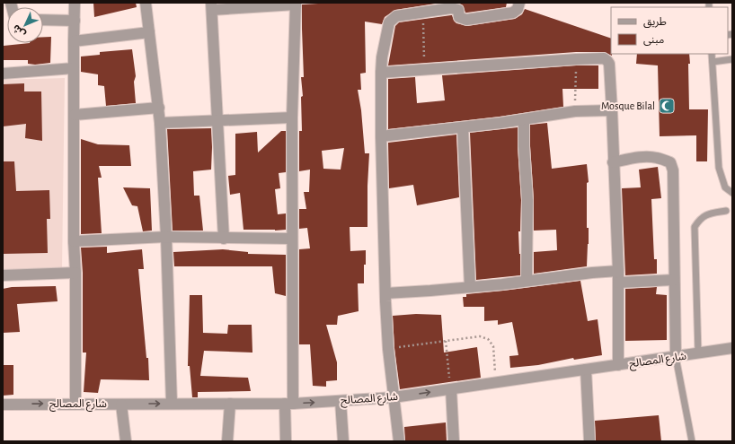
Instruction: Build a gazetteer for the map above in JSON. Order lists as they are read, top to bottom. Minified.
{"streets":{"street":["شارع المصالح"]},"places":{"mosque":["Mosque Bilal"]},"legend":["طريق","مبنى"],"north":"bottom left"}
